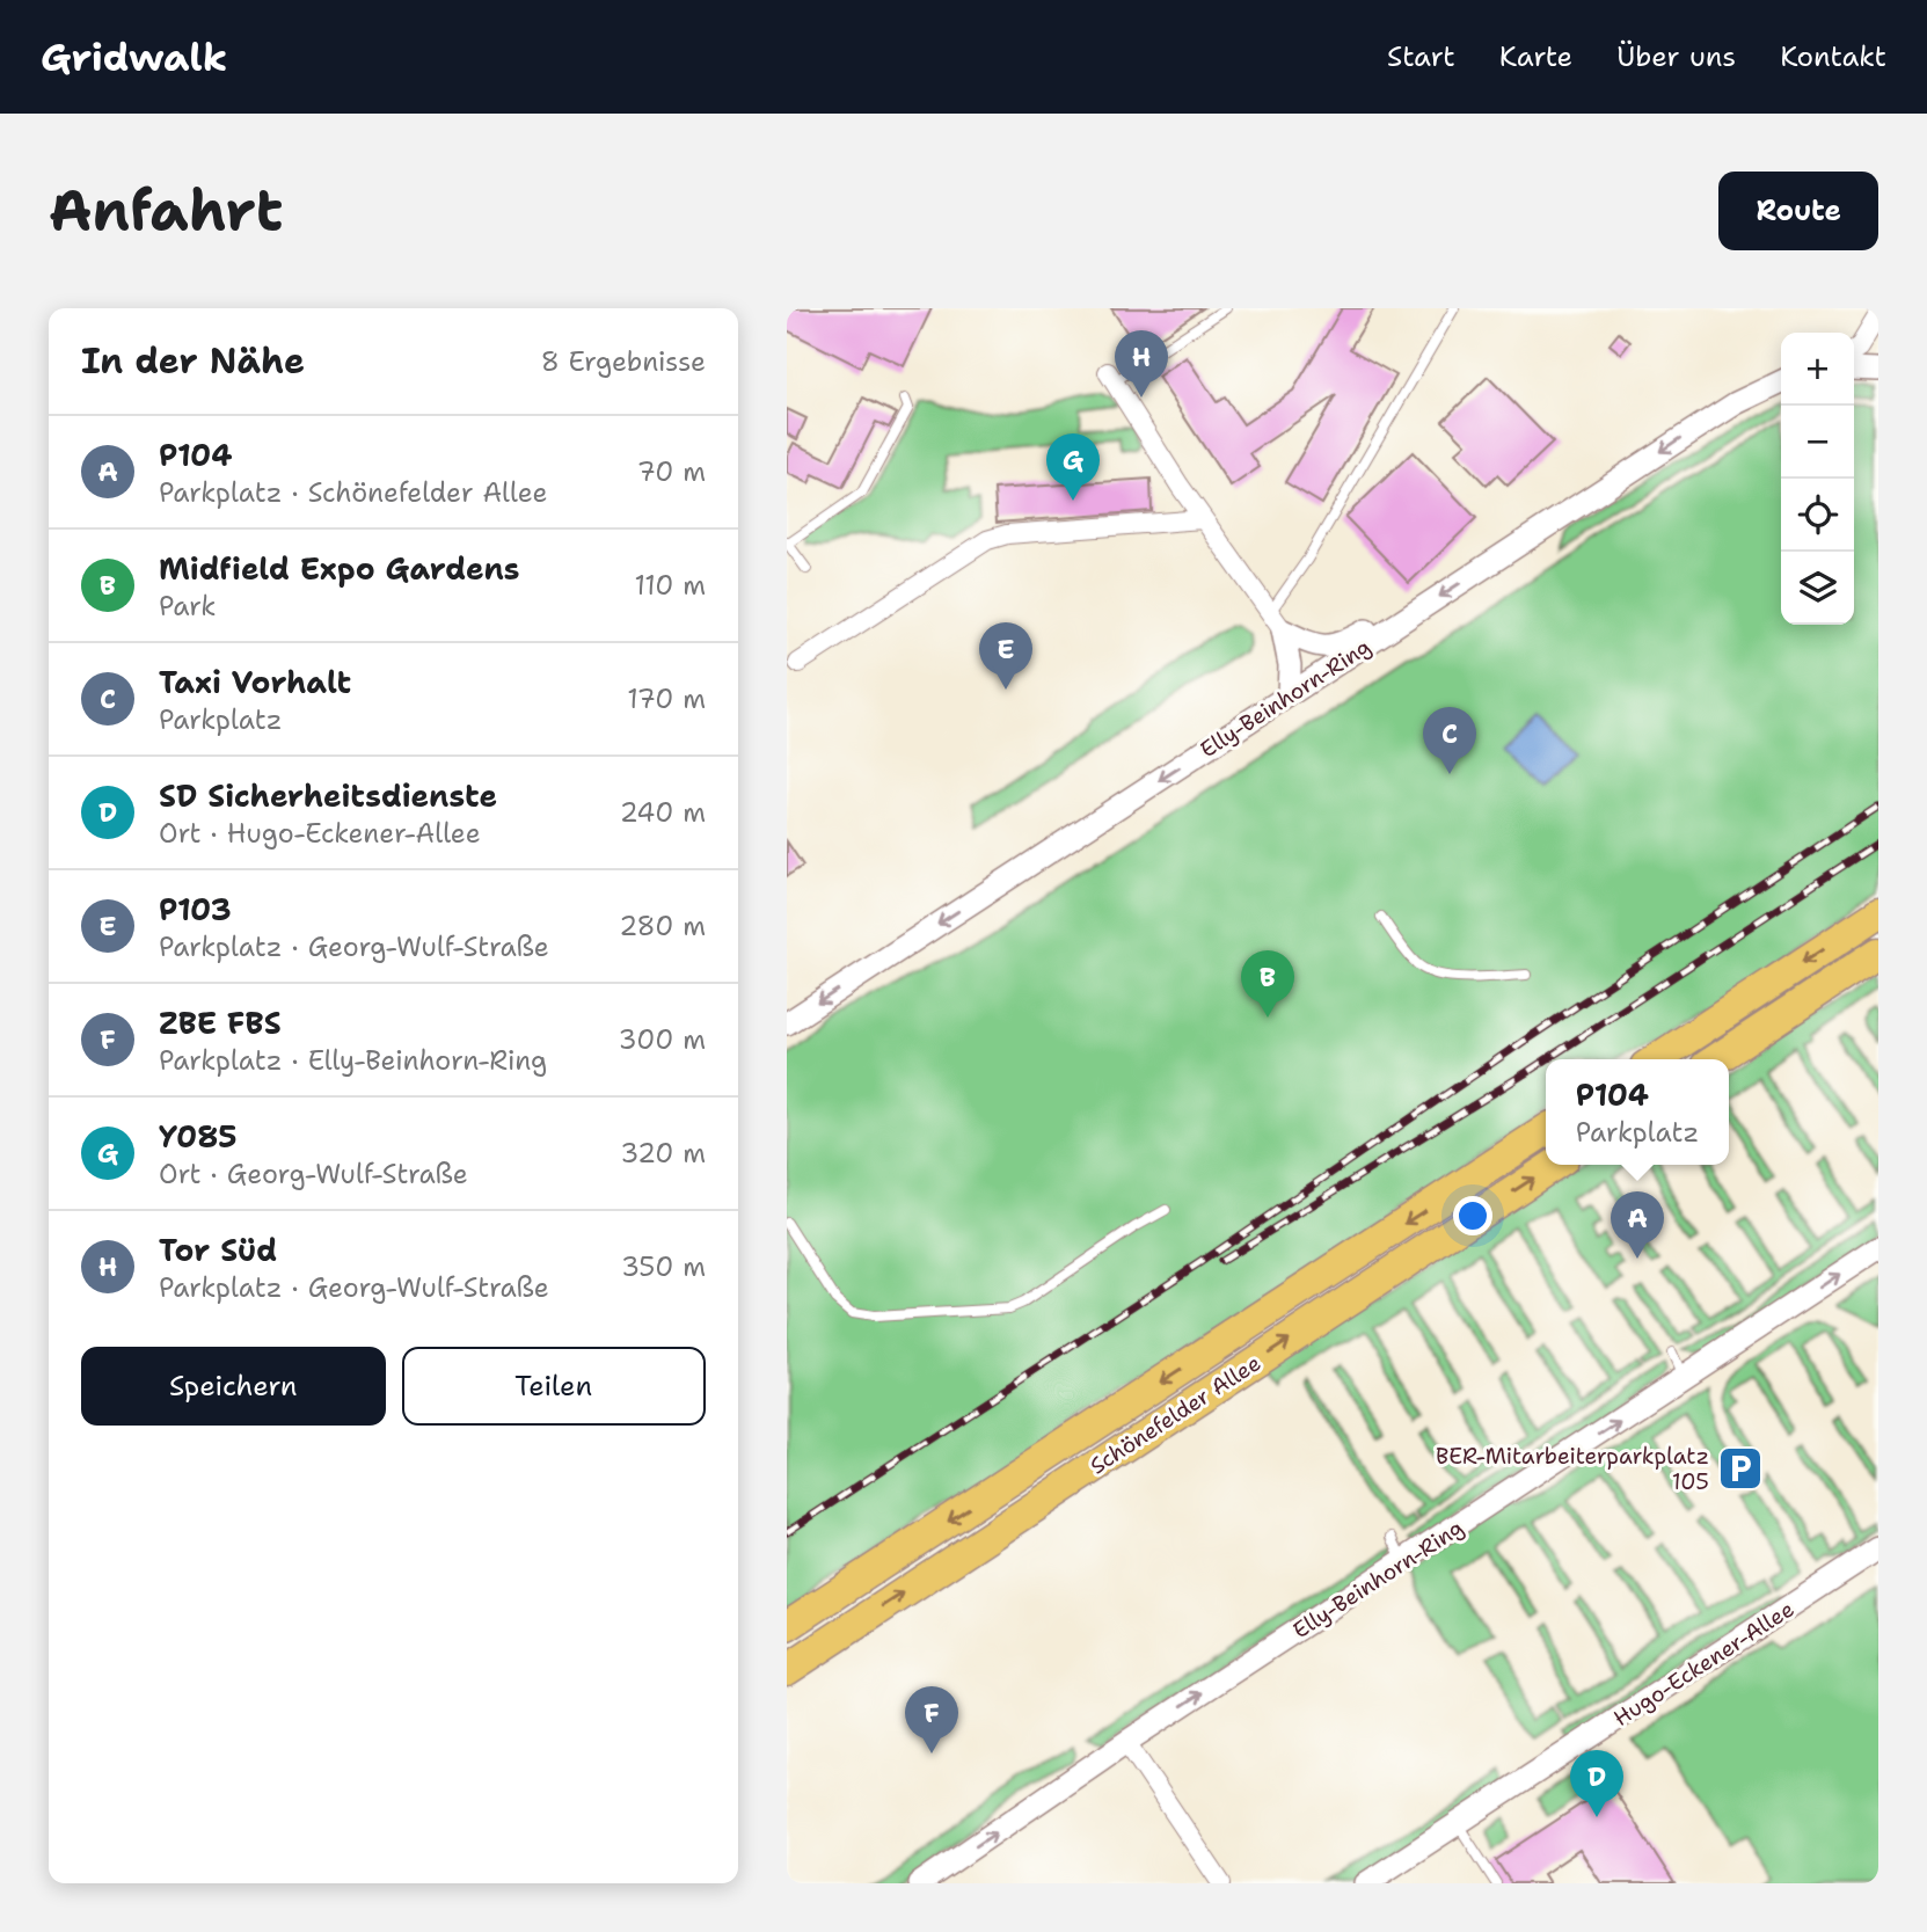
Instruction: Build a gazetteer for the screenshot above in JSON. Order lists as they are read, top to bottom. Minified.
{"streets":{"highway":["Schönefelder Allee"],"street":["Elly-Beinhorn-Ring","Hugo-Eckener-Allee"]},"places":{"parking":["BER-Mitarbeiterparkplatz 105"]},"page":{"header":"Gridwalk","nav":["Start","Karte","Über uns","Kontakt"],"buttons":["Route",["Speichern","Teilen"]],"title":"Anfahrt","heading":["In der Nähe","8 Ergebnisse"],"pins":["H","G","E","C","B","A","F","D"],"map_buttons":["+","−"],"list":[{"mark":"A","name":"P104","note":"Parkplatz · Schönefelder Allee","value":"70 m"},{"mark":"B","name":"Midfield Expo Gardens","note":"Park","value":"110 m"},{"mark":"C","name":"Taxi Vorhalt","note":"Parkplatz","value":"170 m"},{"mark":"D","name":"SD Sicherheitsdienste","note":"Ort · Hugo-Eckener-Allee","value":"240 m"},{"mark":"E","name":"P103","note":"Parkplatz · Georg-Wulf-Straße","value":"280 m"},{"mark":"F","name":"ZBE FBS","note":"Parkplatz · Elly-Beinhorn-Ring","value":"300 m"},{"mark":"G","name":"Y085","note":"Ort · Georg-Wulf-Straße","value":"320 m"},{"mark":"H","name":"Tor Süd","note":"Parkplatz · Georg-Wulf-Straße","value":"350 m"}],"popup":["P104","Parkplatz"]}}
